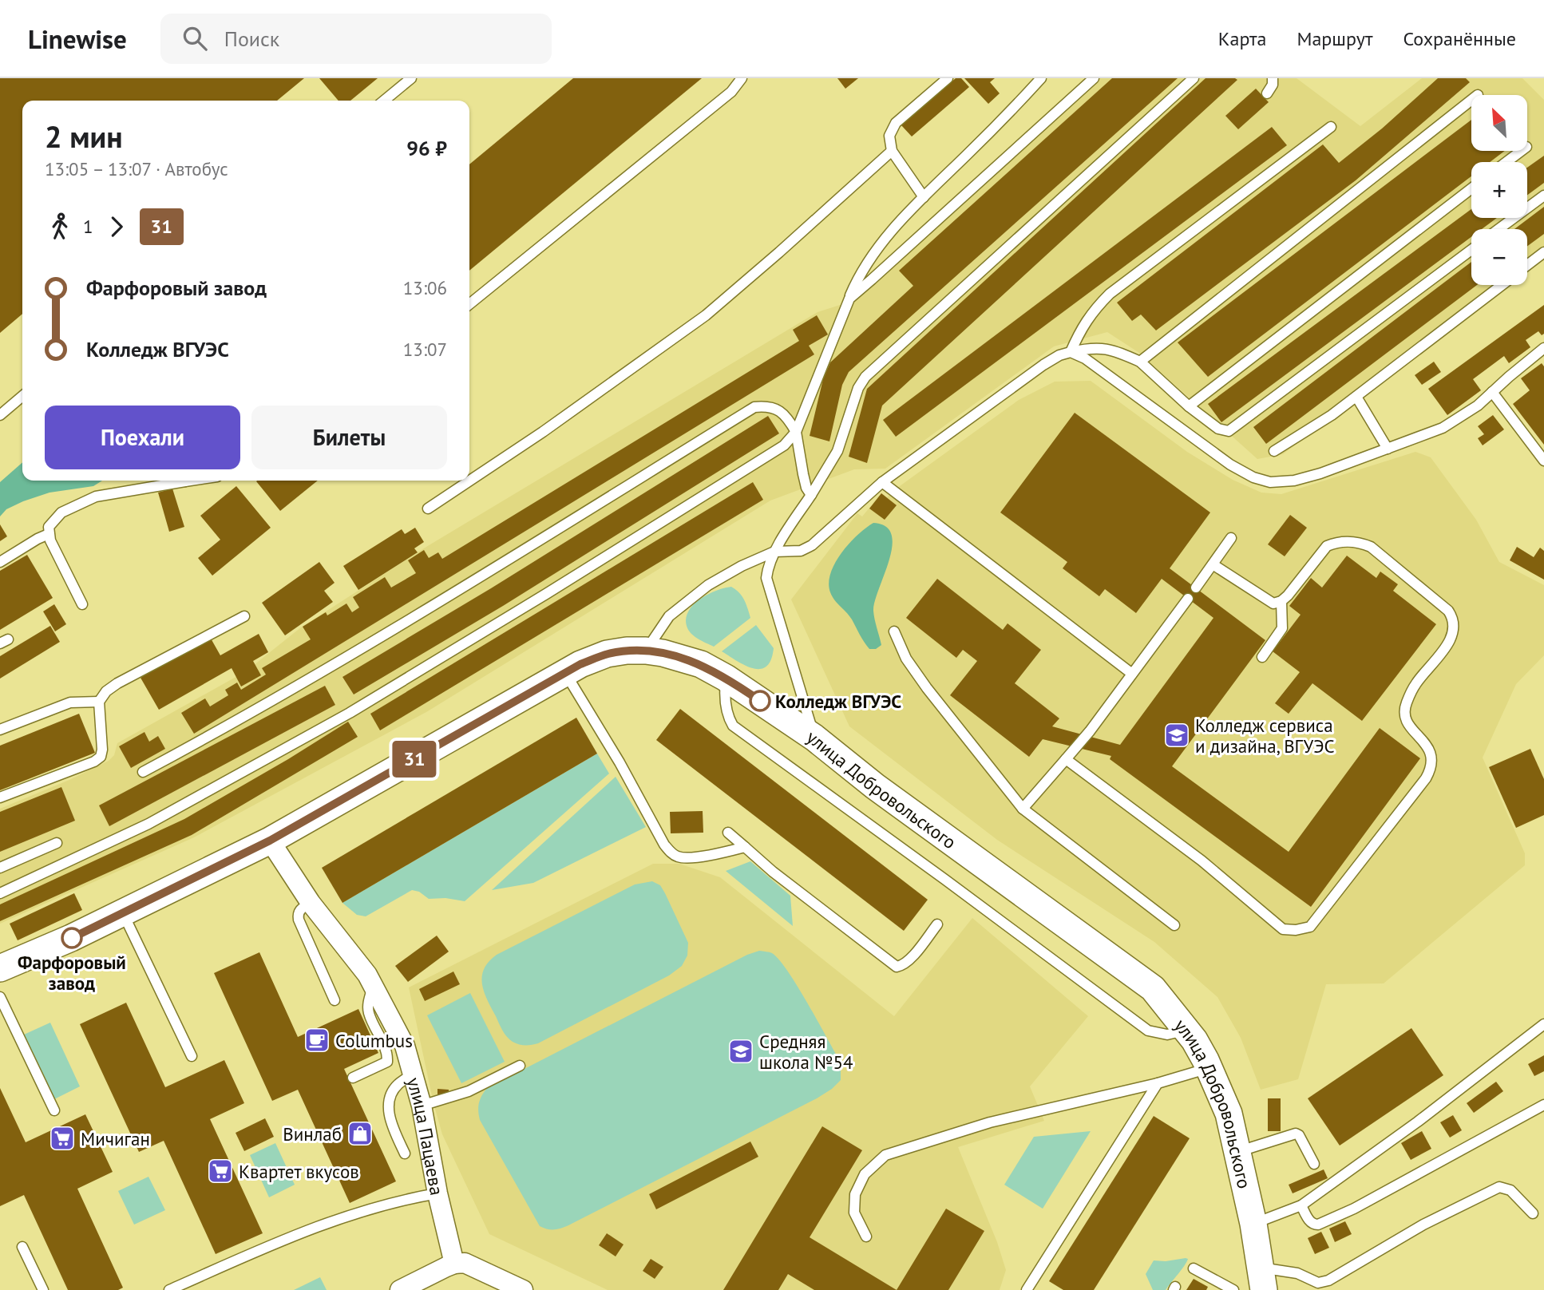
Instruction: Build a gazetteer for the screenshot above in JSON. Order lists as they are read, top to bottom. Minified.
{"streets":{"main road":["улица Добровольского"],"street":["улица Пацаева"]},"crossings":[["улица Добровольского","улица Пацаева"]],"places":{"other":["Колледж ВГУЭС","Фарфоровый завод"],"school or university":["Колледж сервиса и дизайна, ВГУЭС","Средняя школа №54"],"cafe":["Columbus"],"shop":["Винлаб"],"supermarket":["Мичиган","Квартет вкусов"]},"lines":["bus line 31"],"north":"top left","page":{"header":"Linewise","search":"Поиск","nav":["Карта","Маршрут","Сохранённые"],"on_map":"31","map_buttons":["+","−"],"heading":["2 мин","13:05 – 13:07 · Автобус","96 ₽"],"legs":["1","31"],"list":[{"name":"Фарфоровый завод","value":"13:06"},{"name":"Колледж ВГУЭС","value":"13:07"}],"buttons":["Поехали","Билеты"]}}
